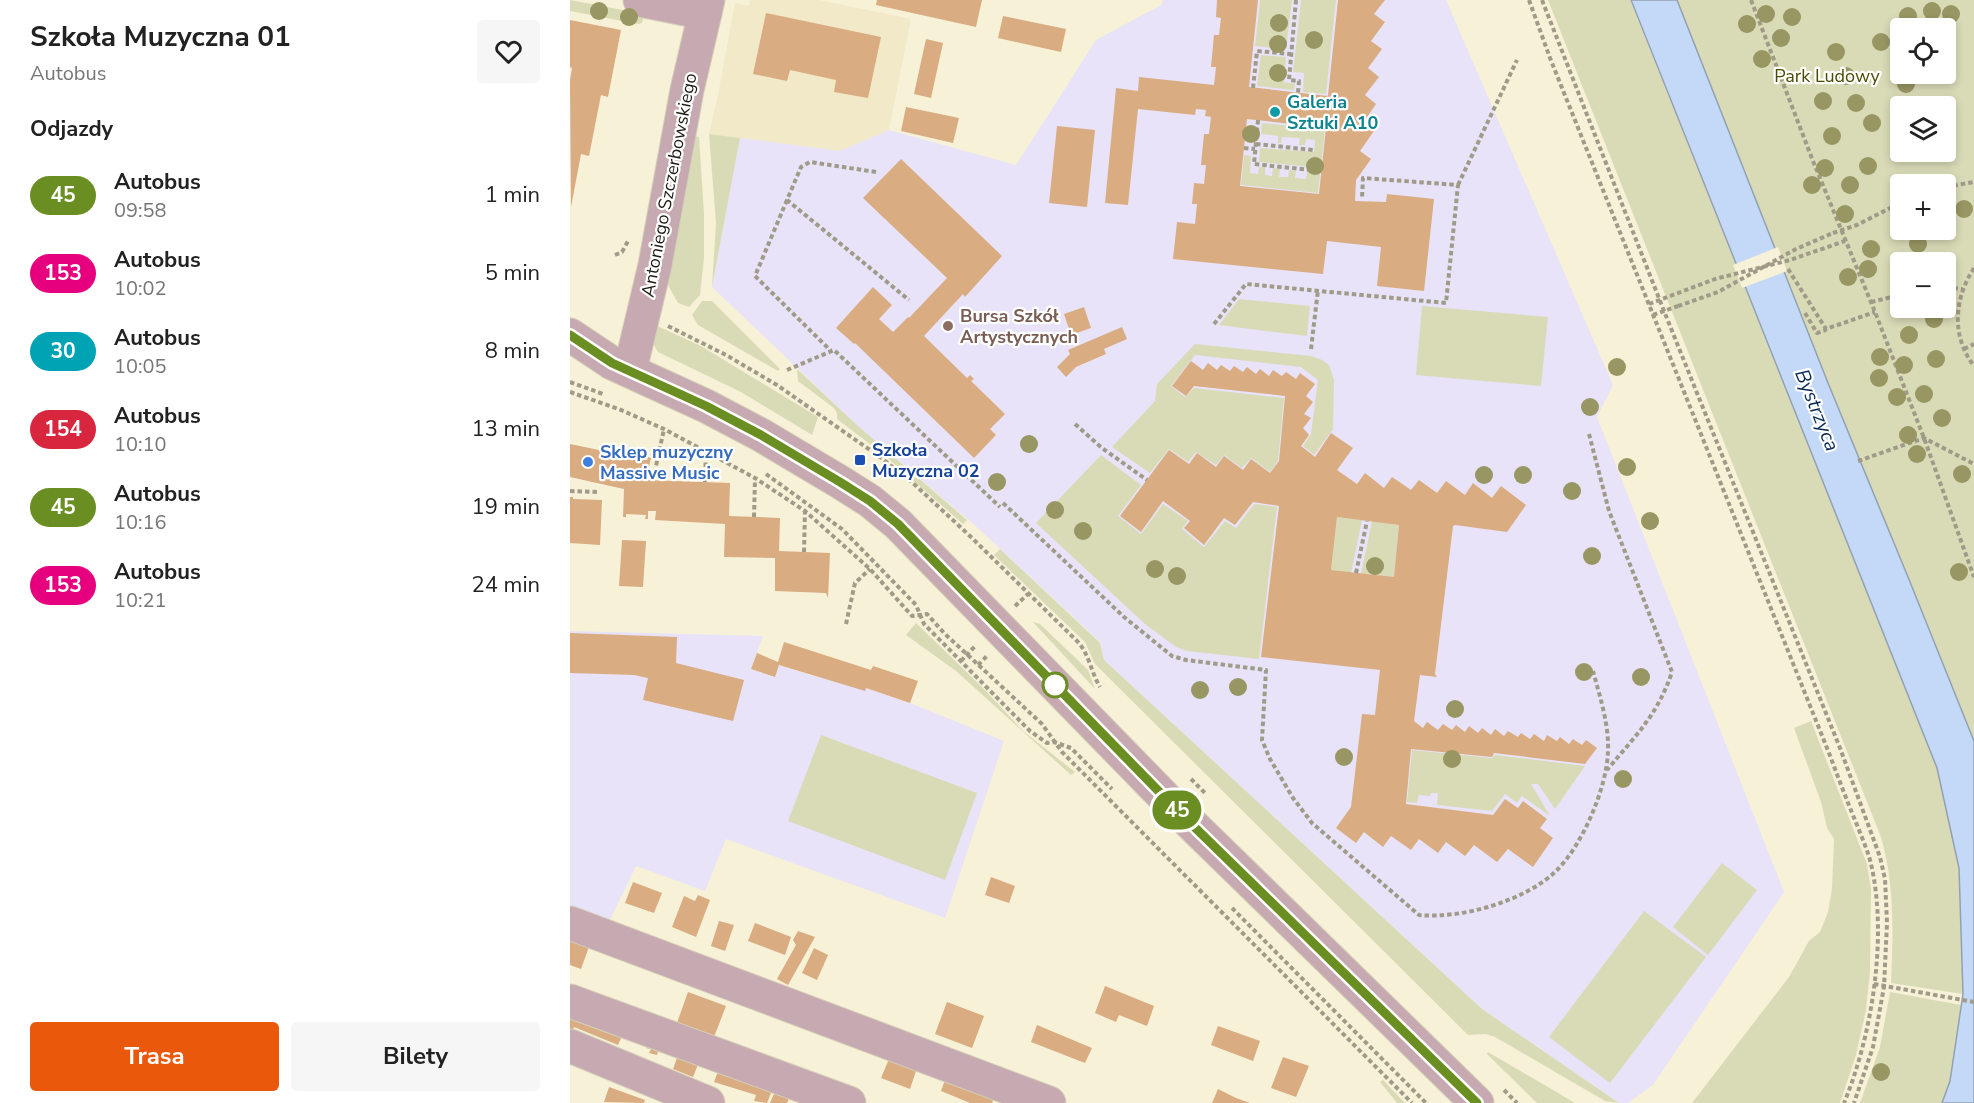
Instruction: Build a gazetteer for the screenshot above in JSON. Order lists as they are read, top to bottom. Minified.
{"streets":{"street":["Antoniego Szczerbowskiego"]},"water":["Bystrzyca"],"parks":["Park Ludowy"],"places":{"other":["Galeria Sztuki A10","Bursa Szkół Artystycznych","Sklep muzyczny Massive Music"],"transit":["Szkoła Muzyczna 02"]},"lines":["bus line 45"],"page":{"heading":[["Szkoła Muzyczna 01","Autobus"],"Odjazdy"],"on_map":"45","map_buttons":["+","−"],"list":[{"mark":"45","name":"Autobus","note":"09:58","value":"1 min"},{"mark":"153","name":"Autobus","note":"10:02","value":"5 min"},{"mark":"30","name":"Autobus","note":"10:05","value":"8 min"},{"mark":"154","name":"Autobus","note":"10:10","value":"13 min"},{"mark":"45","name":"Autobus","note":"10:16","value":"19 min"},{"mark":"153","name":"Autobus","note":"10:21","value":"24 min"}],"buttons":["Trasa","Bilety"]}}
